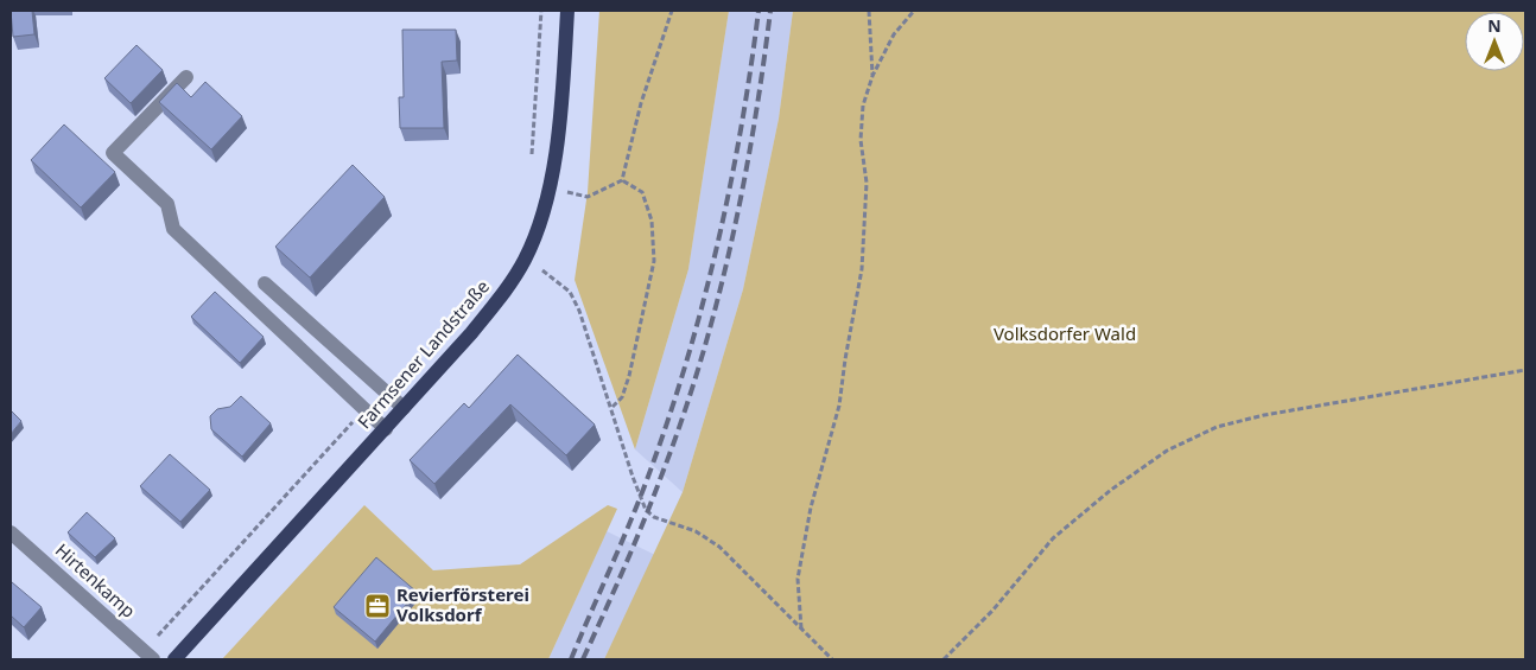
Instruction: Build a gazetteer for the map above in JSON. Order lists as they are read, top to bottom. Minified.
{"streets":{"main road":["Farmsener Landstraße"],"street":["Hirtenkamp"]},"parks":["Volksdorfer Wald"],"places":{"office":["Revierförsterei Volksdorf"]},"north":"top"}
